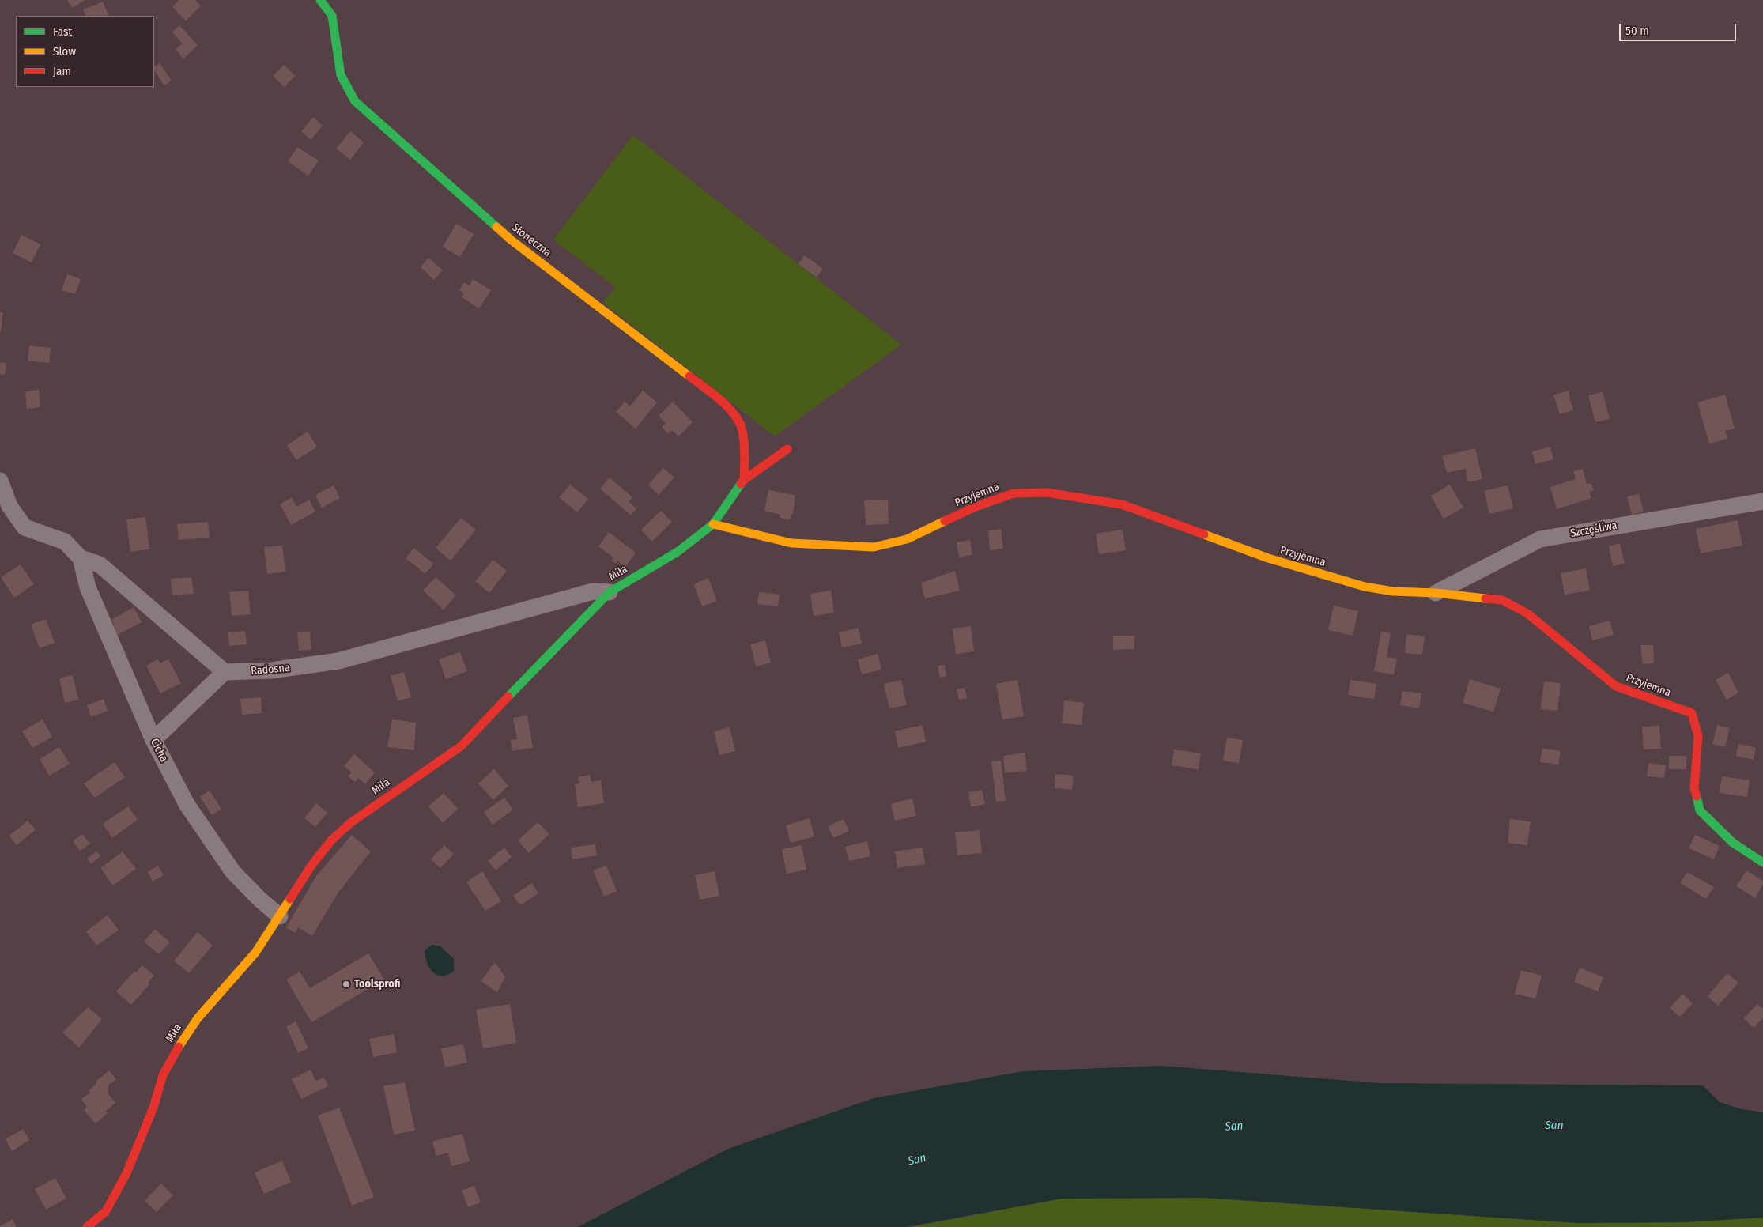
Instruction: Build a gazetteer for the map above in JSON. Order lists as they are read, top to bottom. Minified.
{"streets":{"street":["Słoneczna","Przyjemna","Szczęśliwa","Miła","Radosna","Cicha"]},"crossings":[["Słoneczna","Miła"],["Przyjemna","Szczęśliwa"],["Przyjemna","Miła"],["Miła","Radosna"],["Miła","Cicha"]],"water":["San"],"places":["Toolsprofi"],"legend":["Fast","Slow","Jam"],"scale_bar":"50 m"}
